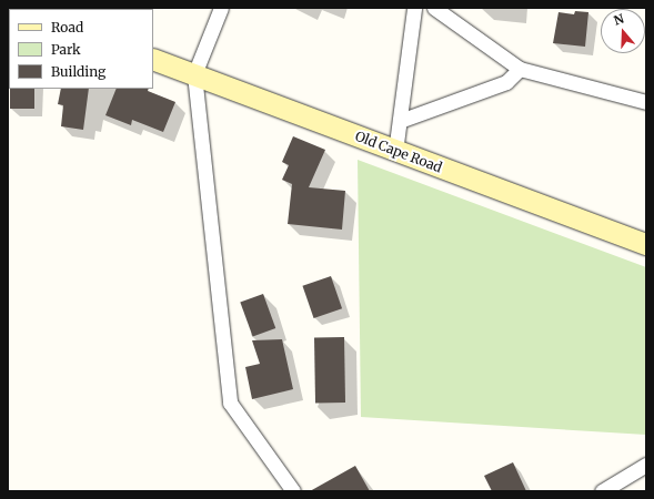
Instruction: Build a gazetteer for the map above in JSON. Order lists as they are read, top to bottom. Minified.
{"streets":{"street":["Old Cape Road"]},"legend":["Road","Park","Building"],"north":"top"}
